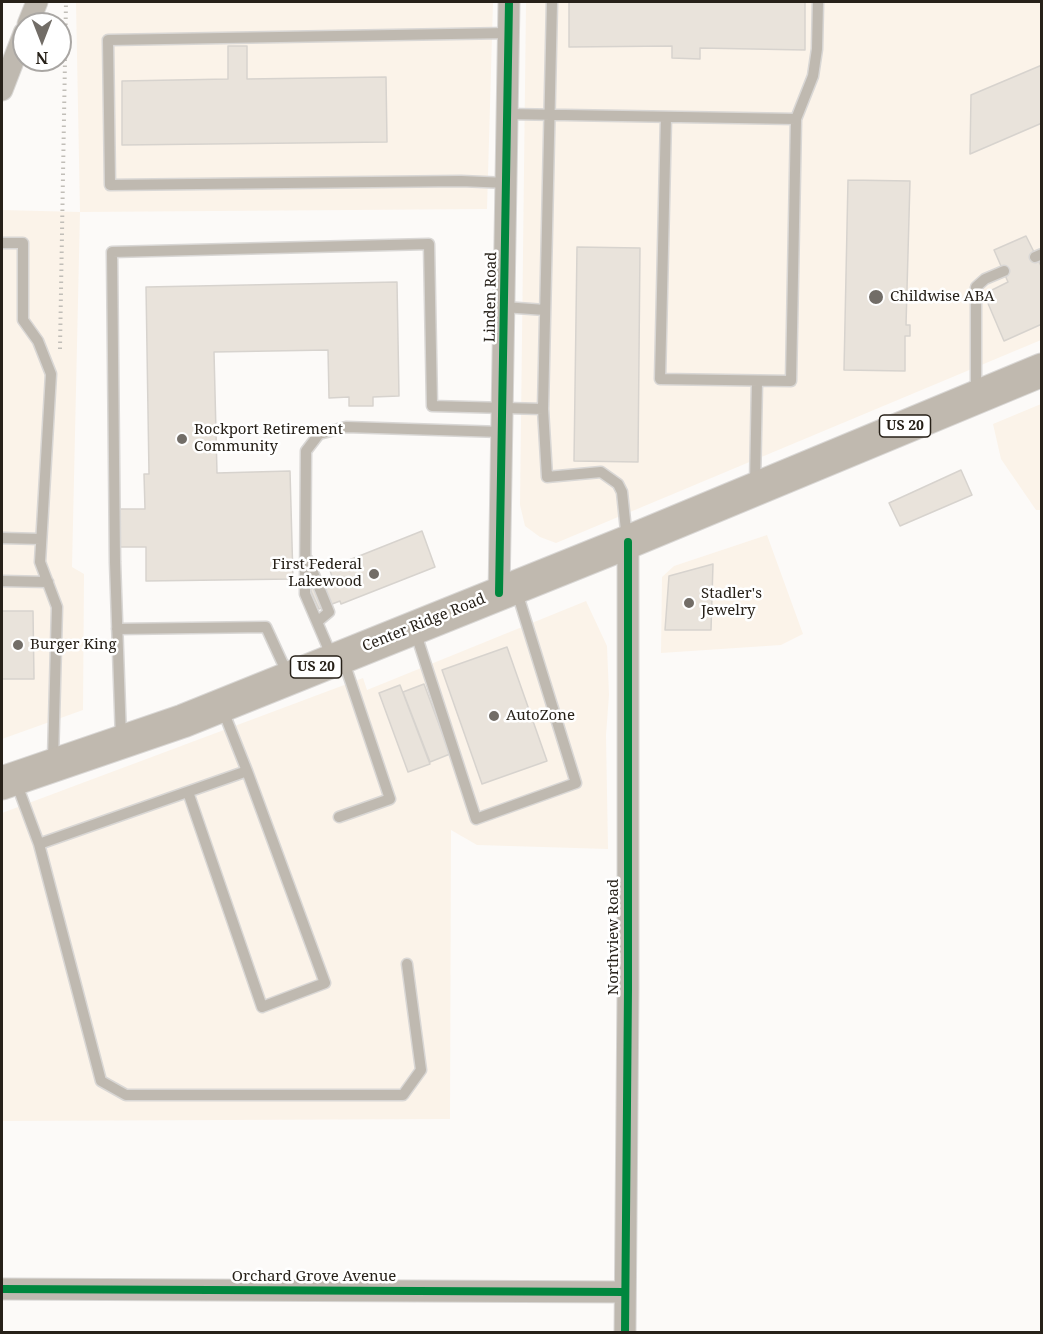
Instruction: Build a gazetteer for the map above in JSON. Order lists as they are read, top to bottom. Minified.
{"streets":{"main road":["US 20","Center Ridge Road"],"street":["Linden Road","Northview Road","Orchard Grove Avenue"]},"crossings":[["Linden Road","Center Ridge Road"],["Center Ridge Road","Northview Road"],["Northview Road","Orchard Grove Avenue"]],"places":["Childwise ABA","Rockport Retirement Community","First Federal Lakewood","Stadler's Jewelry","Burger King","AutoZone"],"north":"bottom"}
